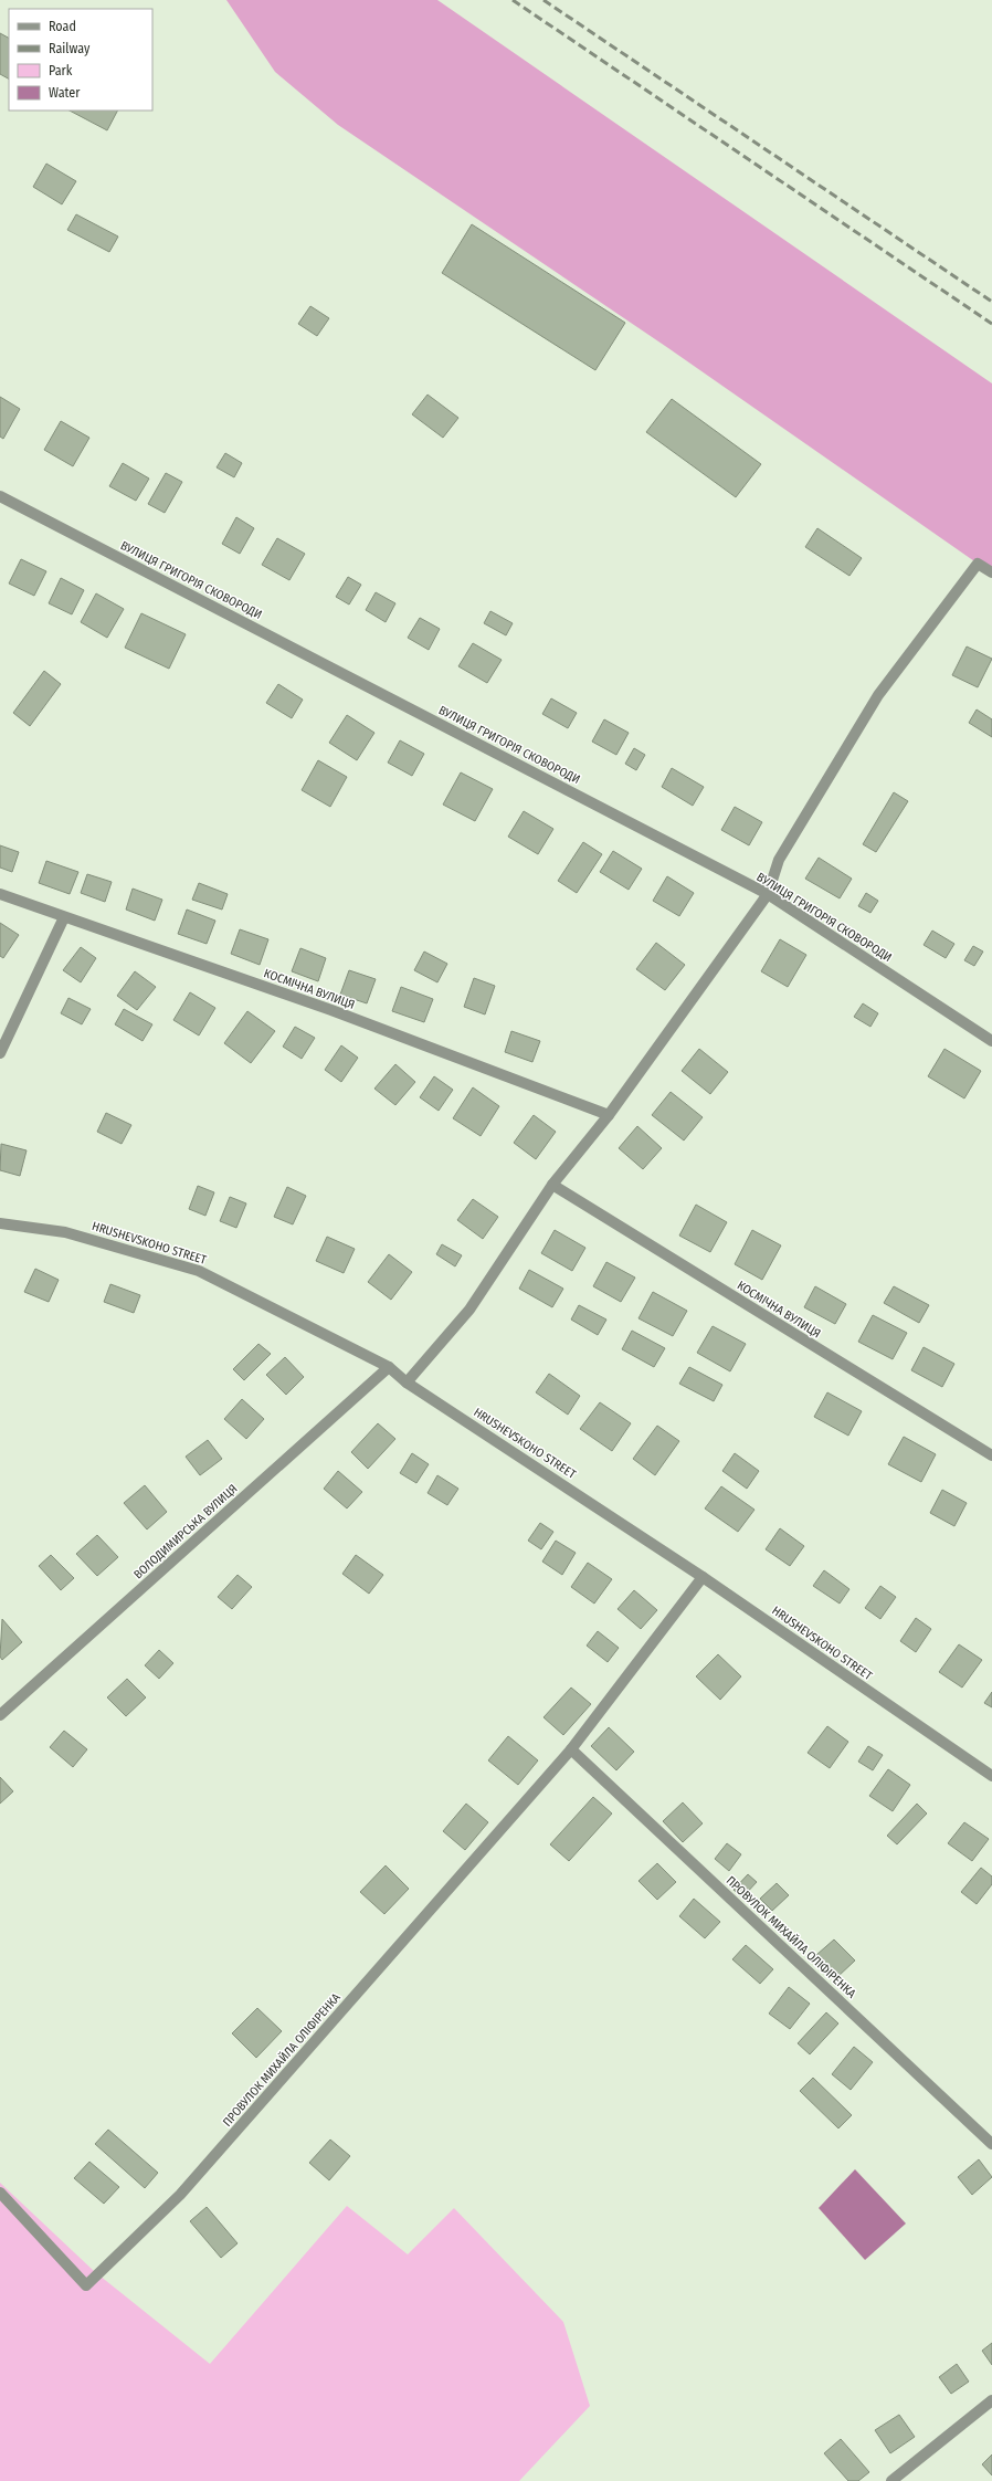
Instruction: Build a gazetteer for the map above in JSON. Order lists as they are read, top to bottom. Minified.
{"streets":{"street":["ВУЛИЦЯ ГРИГОРІЯ СКОВОРОДИ","КОСМІЧНА ВУЛИЦЯ","HRUSHEVSKOHO STREET","ВОЛОДИМИРСЬКА ВУЛИЦЯ","ПРОВУЛОК МИХАЙЛА ОЛІФІРЕНКА"]},"crossings":[["HRUSHEVSKOHO STREET","ВОЛОДИМИРСЬКА ВУЛИЦЯ"],["HRUSHEVSKOHO STREET","ПРОВУЛОК МИХАЙЛА ОЛІФІРЕНКА"]],"legend":["Road","Railway","Park","Water"]}
